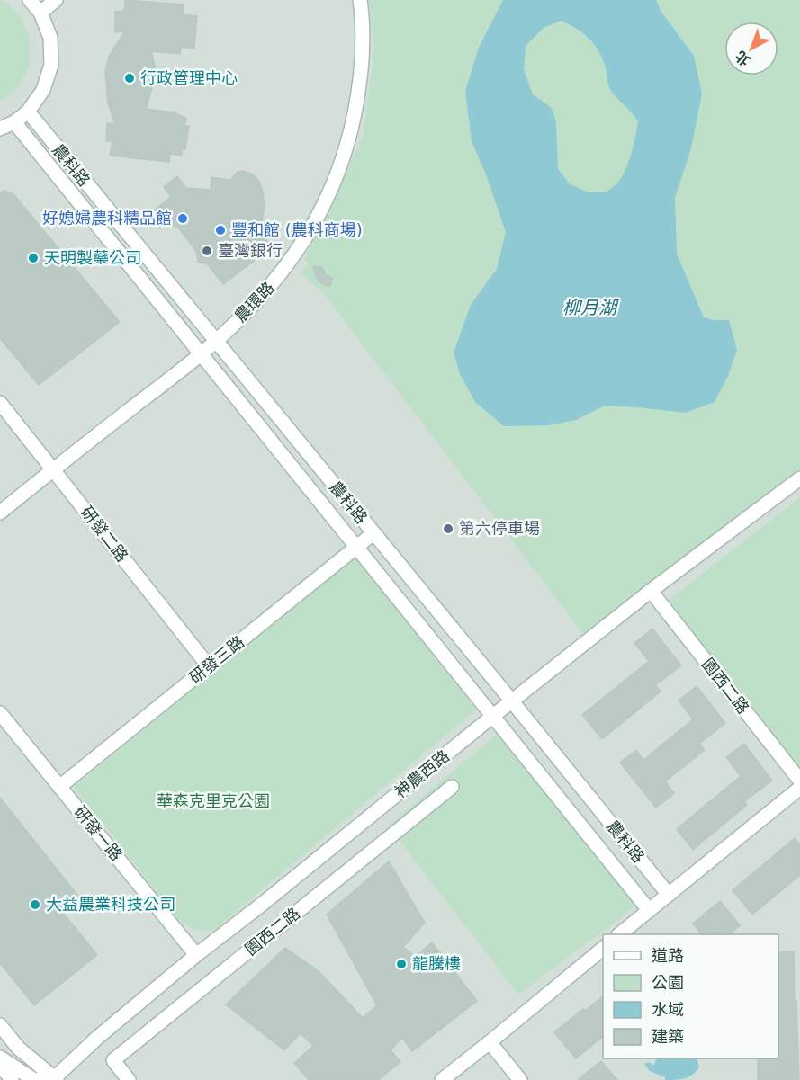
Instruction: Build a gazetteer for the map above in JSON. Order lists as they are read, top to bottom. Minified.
{"streets":{"street":["農科路","農環路","研發二路","研發三路","園西二路","神農西路","研發一路"]},"crossings":[["農科路","農環路"],["農科路","研發三路"],["農科路","神農西路"],["農環路","研發二路"],["研發二路","研發三路"],["研發三路","研發一路"],["園西二路","神農西路"],["神農西路","研發一路"]],"water":["柳月湖"],"parks":["華森克里克公園"],"places":["行政管理中心","好媳婦農科精品館","豐和館 (農科商場)","臺灣銀行","天明製藥公司","第六停車場","大益農業科技公司","龍騰樓"],"legend":["道路","公園","水域","建築"],"north":"bottom left"}
